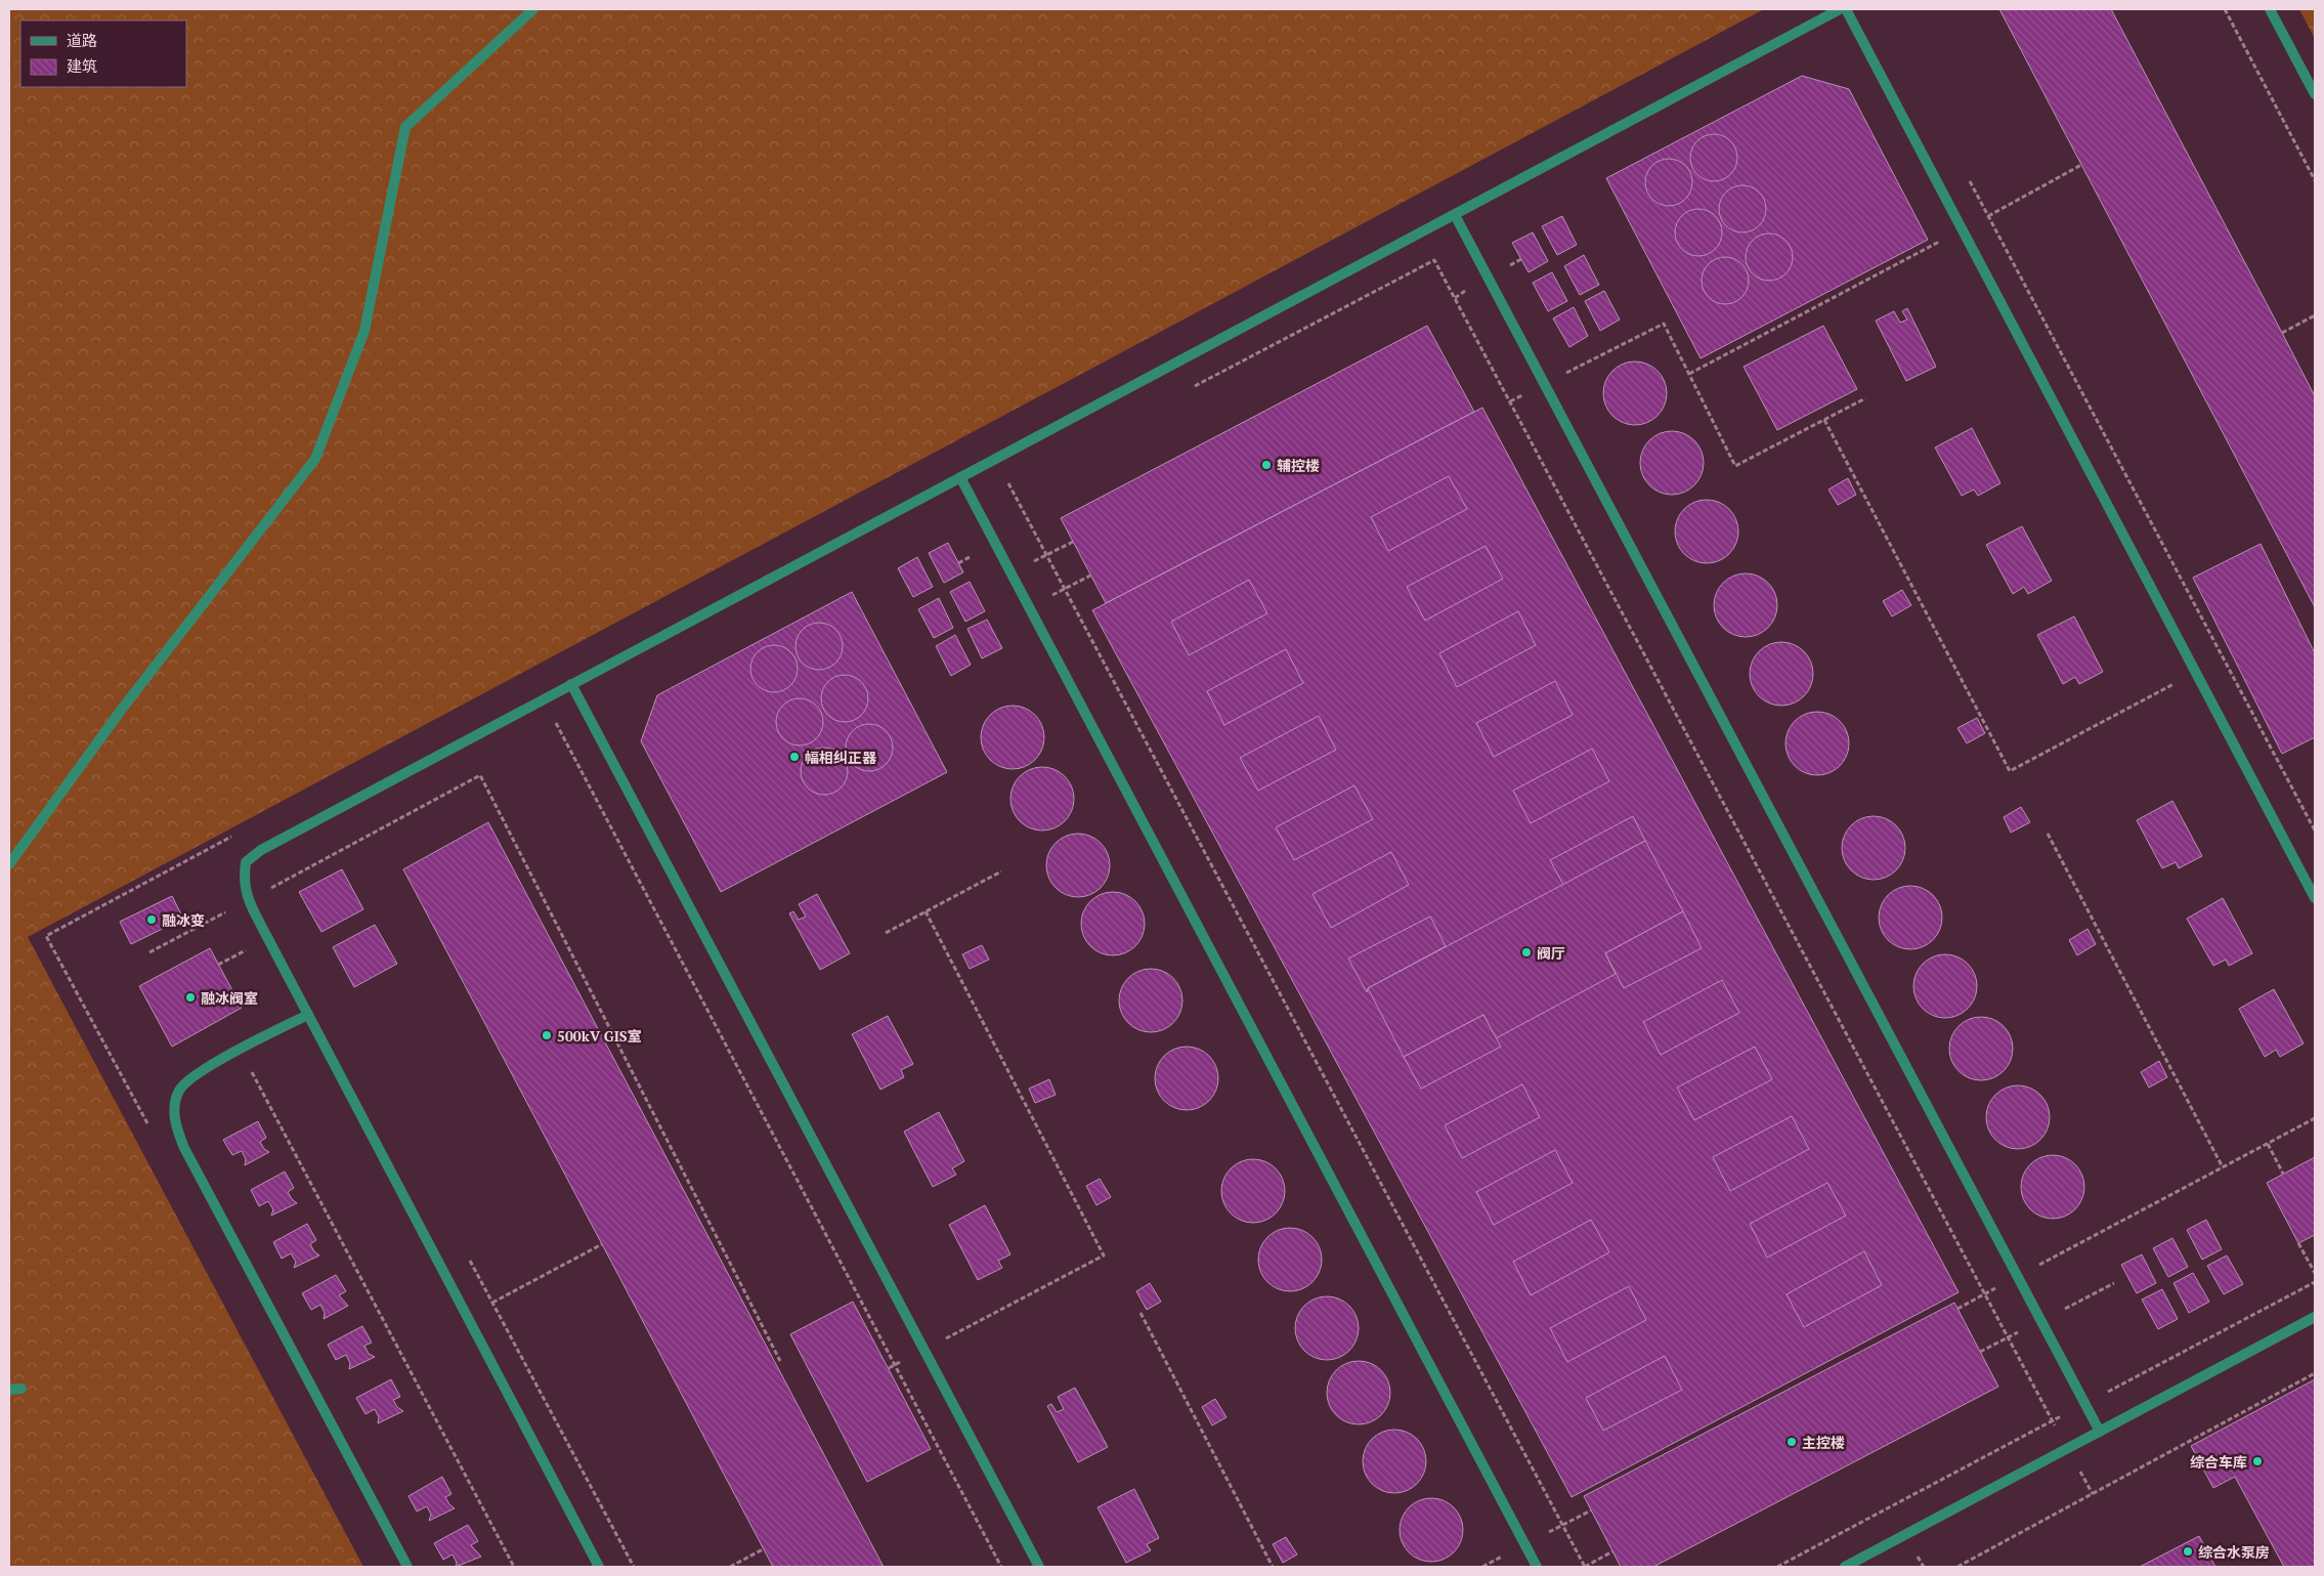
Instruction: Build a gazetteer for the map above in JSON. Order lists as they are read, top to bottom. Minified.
{"places":["辅控楼","幅相纠正器","融冰变","阀厅","融冰阀室","500kV GIS室","主控楼","综合车库","综合水泵房"],"legend":["道路","建筑"]}
